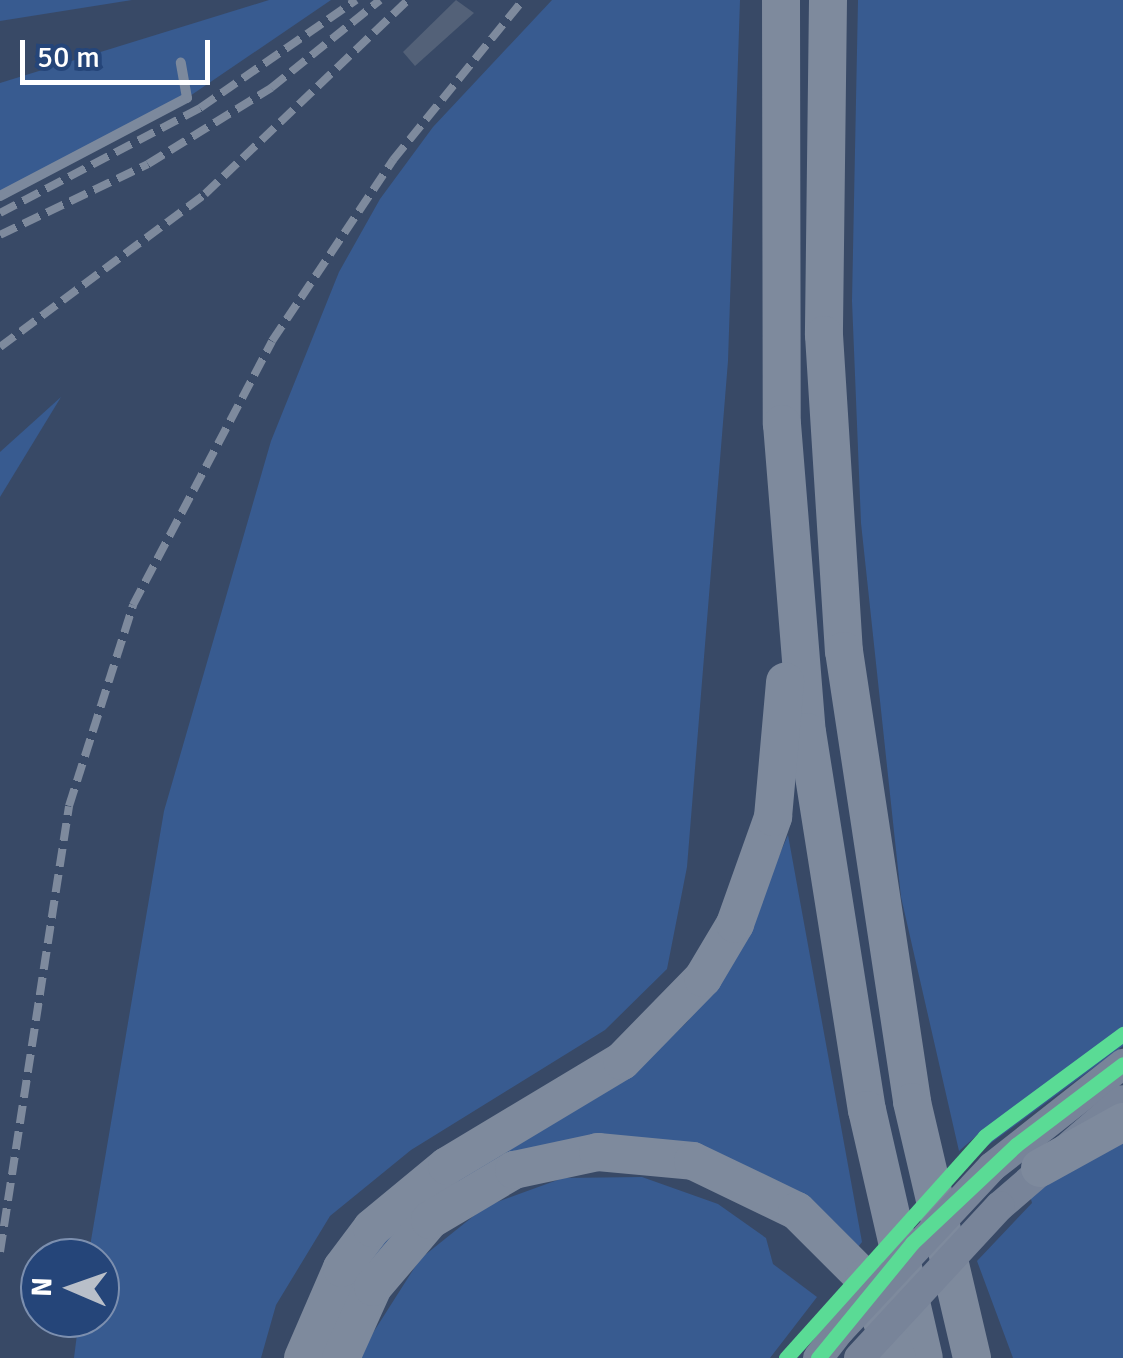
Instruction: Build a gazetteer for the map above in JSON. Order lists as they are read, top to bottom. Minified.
{"scale_bar":"50 m","north":"left"}
